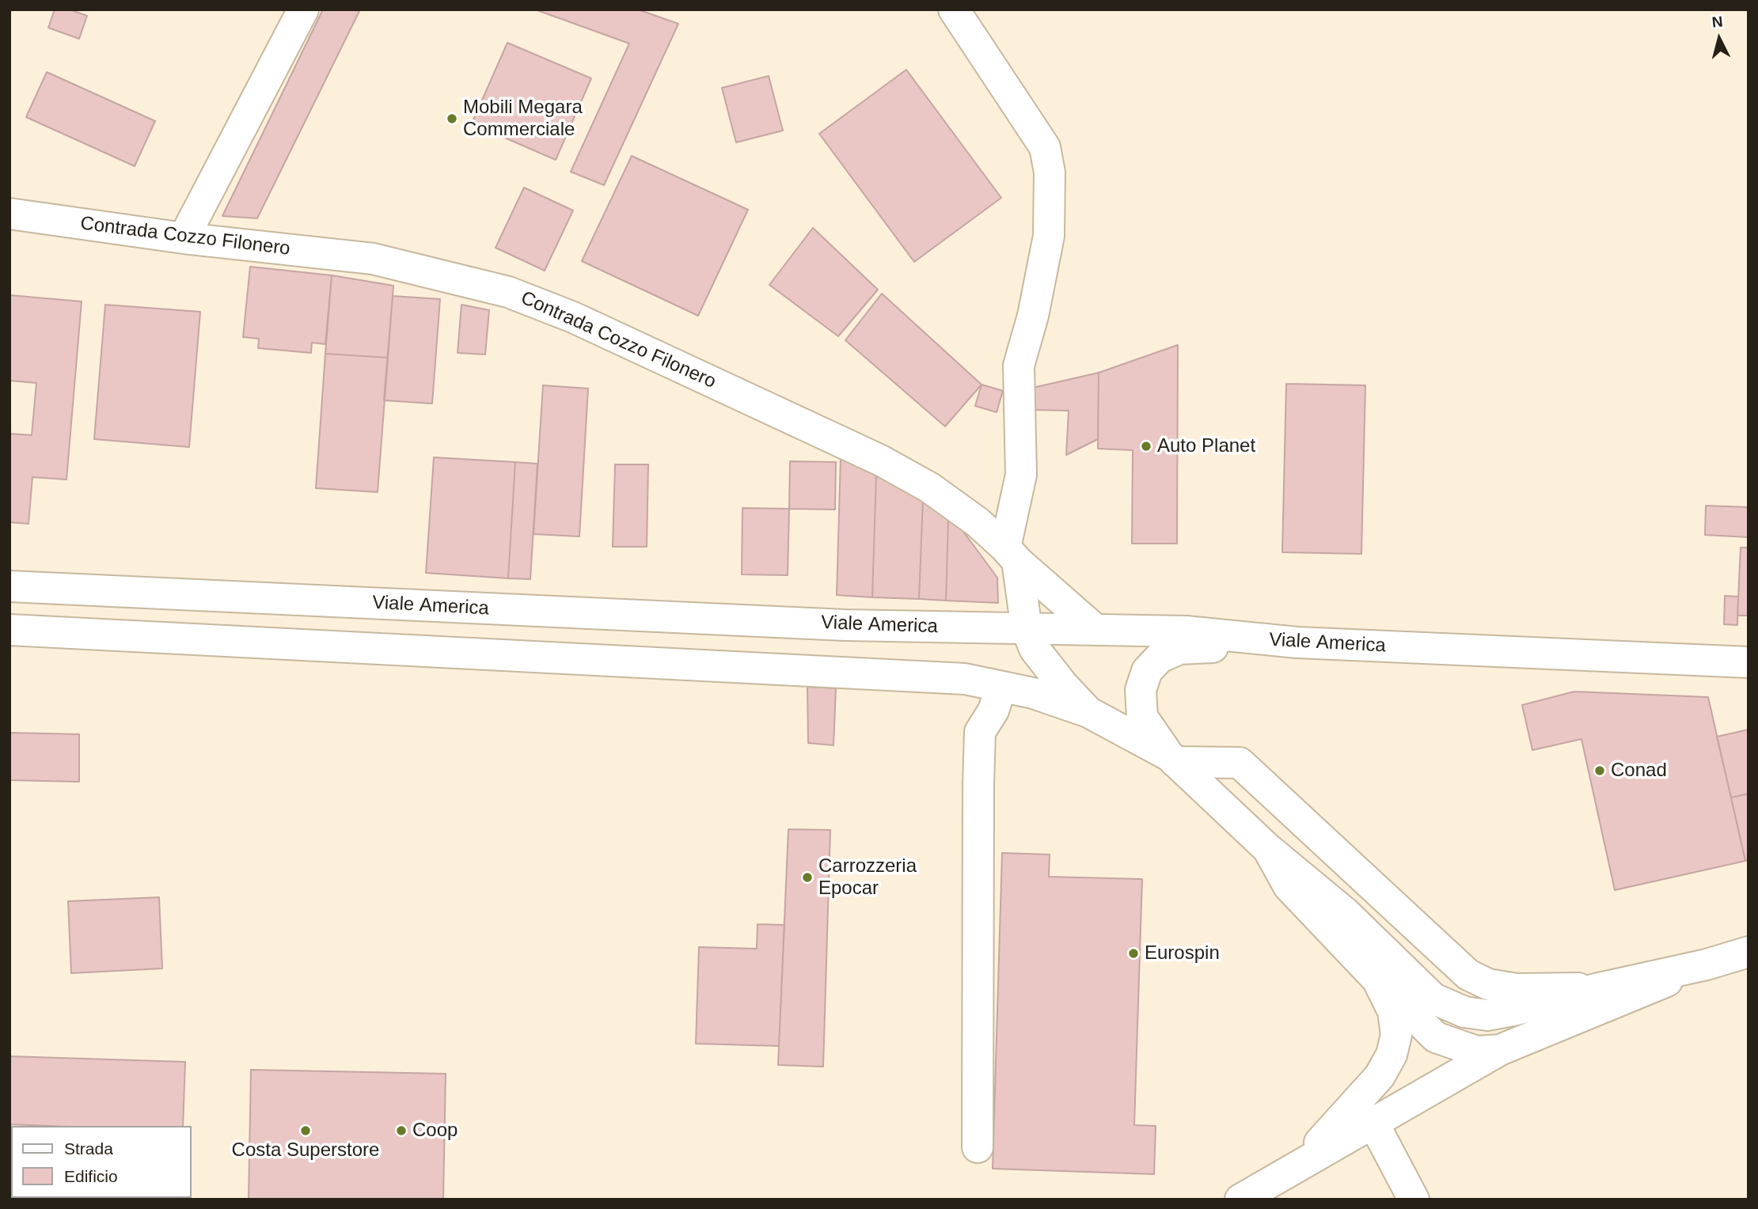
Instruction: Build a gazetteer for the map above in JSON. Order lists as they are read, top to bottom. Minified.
{"streets":{"main road":["Contrada Cozzo Filonero","Viale America"]},"crossings":[["Contrada Cozzo Filonero","Viale America"]],"places":["Mobili Megara Commerciale","Auto Planet","Conad","Carrozzeria Epocar","Eurospin","Costa Superstore","Coop"],"legend":["Strada","Edificio"],"north":"top"}
